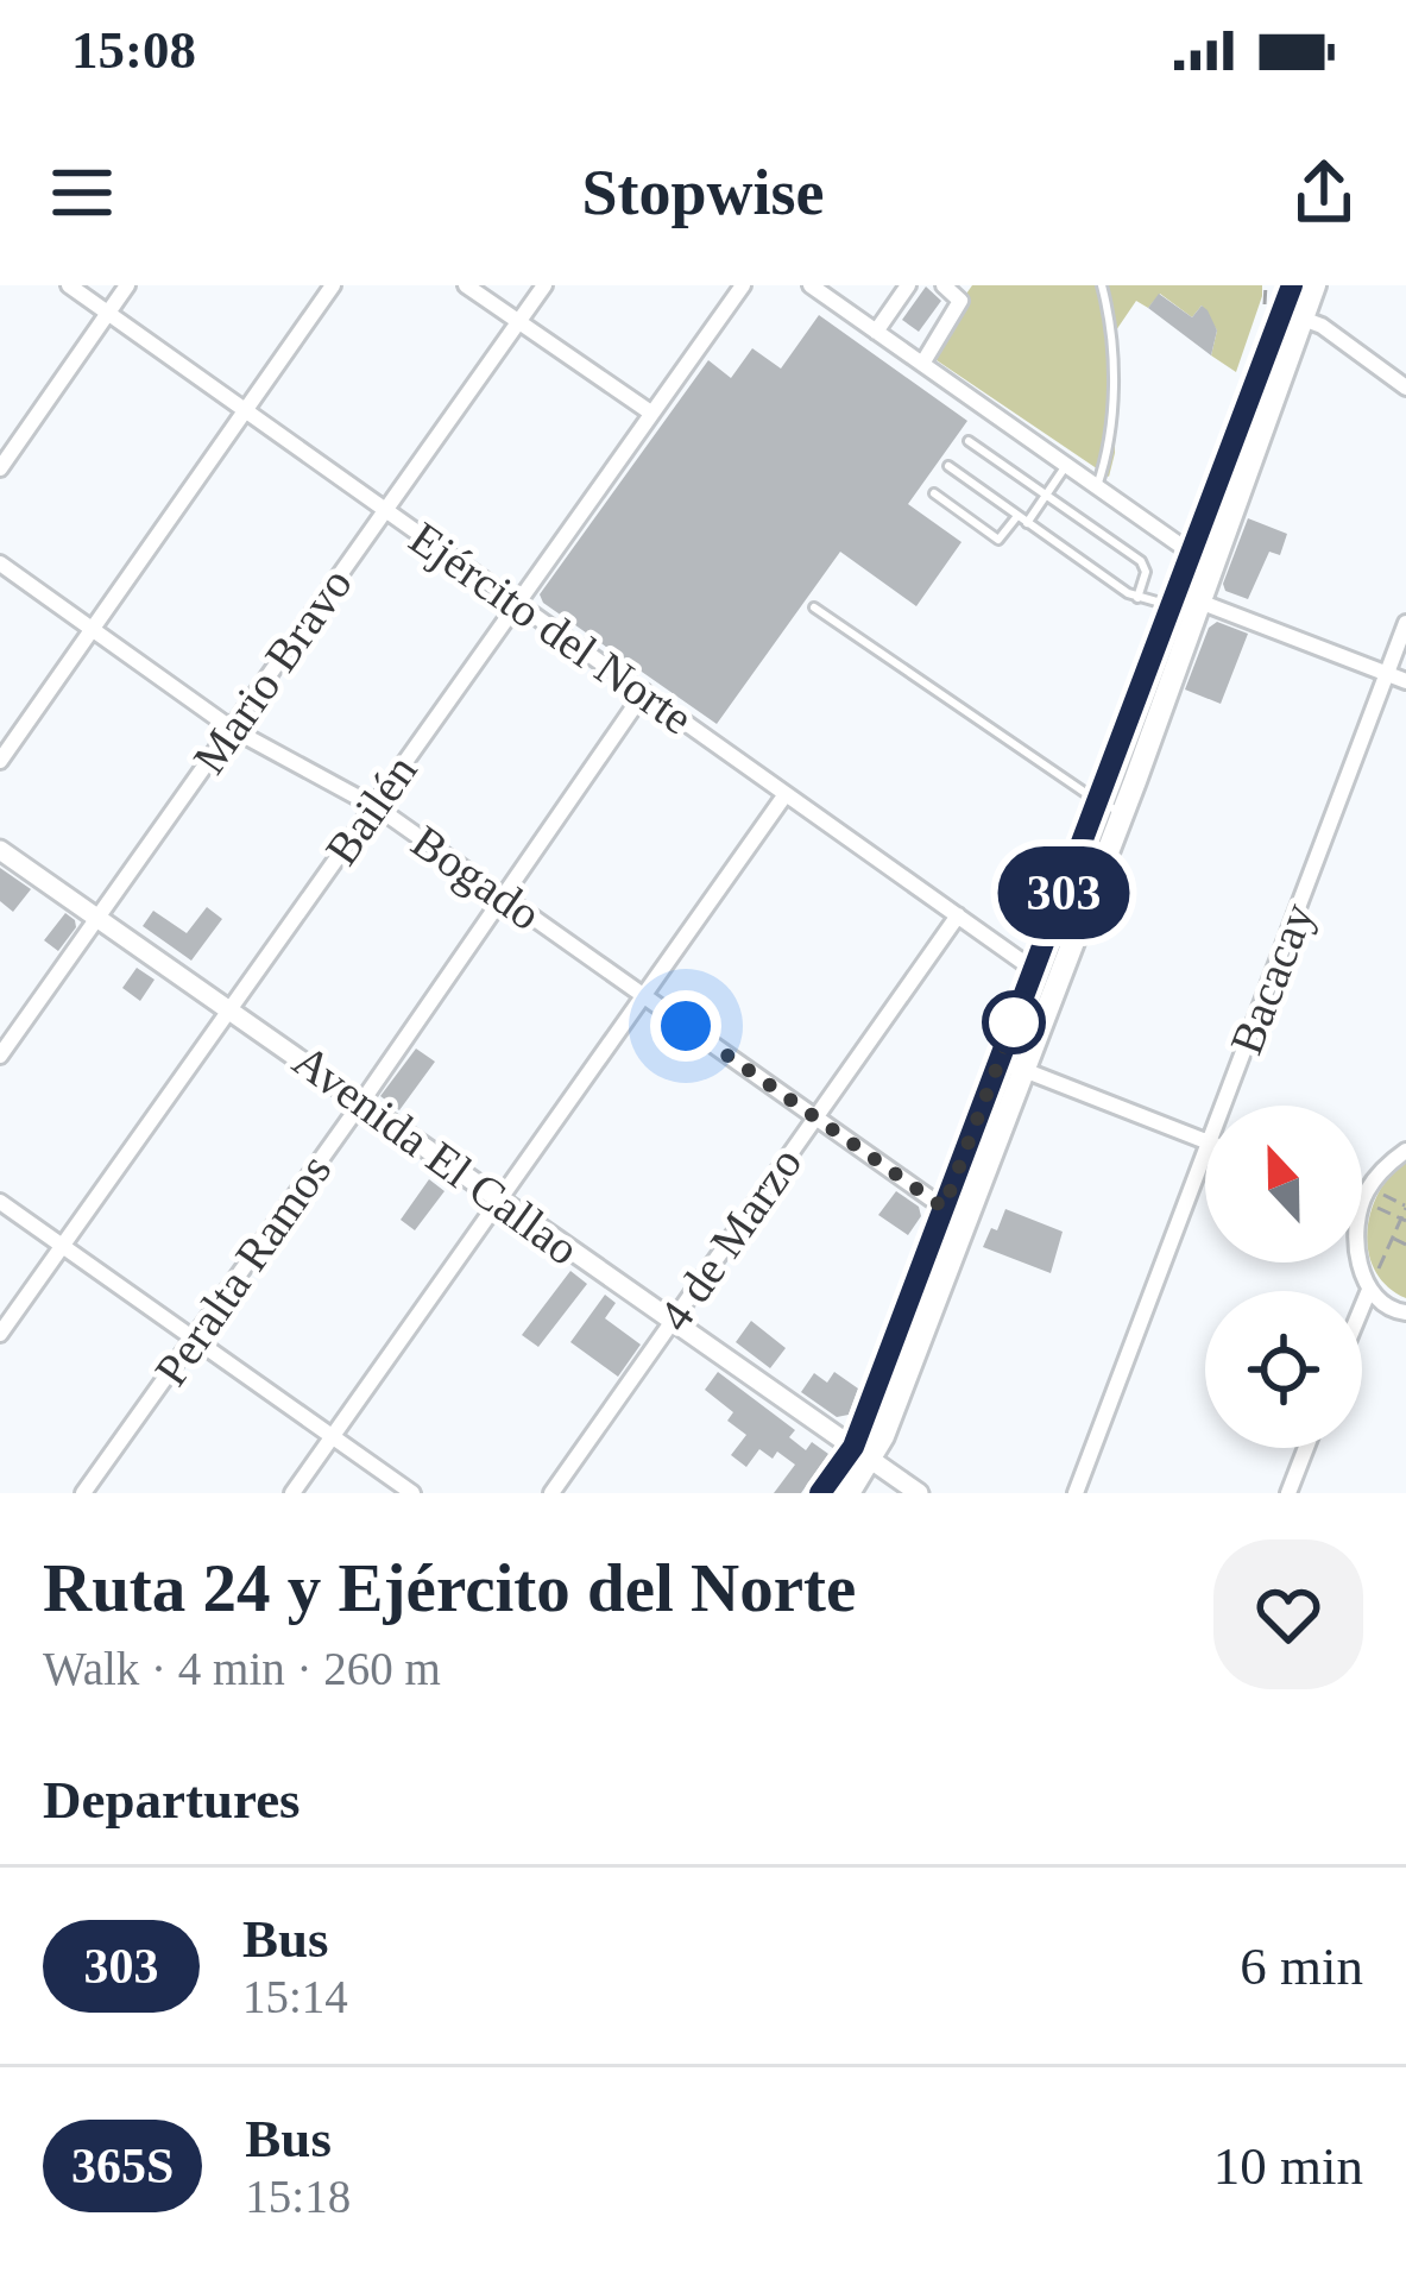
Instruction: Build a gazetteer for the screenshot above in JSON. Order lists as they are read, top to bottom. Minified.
{"streets":{"street":["Ejército del Norte","Mario Bravo","Bailén","Bogado","Bacacay","Avenida El Callao","4 de Marzo","Peralta Ramos"]},"crossings":[["Ejército del Norte","Mario Bravo"],["Ejército del Norte","Bailén"],["Ejército del Norte","4 de Marzo"],["Ejército del Norte","Peralta Ramos"],["Mario Bravo","Bogado"],["Mario Bravo","Avenida El Callao"],["Bailén","Bogado"],["Bailén","Avenida El Callao"],["Bogado","4 de Marzo"],["Bogado","Peralta Ramos"],["Avenida El Callao","4 de Marzo"],["Avenida El Callao","Peralta Ramos"]],"lines":["bus line 303"],"north":"top","page":{"status":"15:08","header":"Stopwise","on_map":"303","heading":[["Ruta 24 y Ejército del Norte","Walk · 4 min · 260 m"],"Departures"],"list":[{"mark":"303","name":"Bus","note":"15:14","value":"6 min"},{"mark":"365S","name":"Bus","note":"15:18","value":"10 min"}]}}
